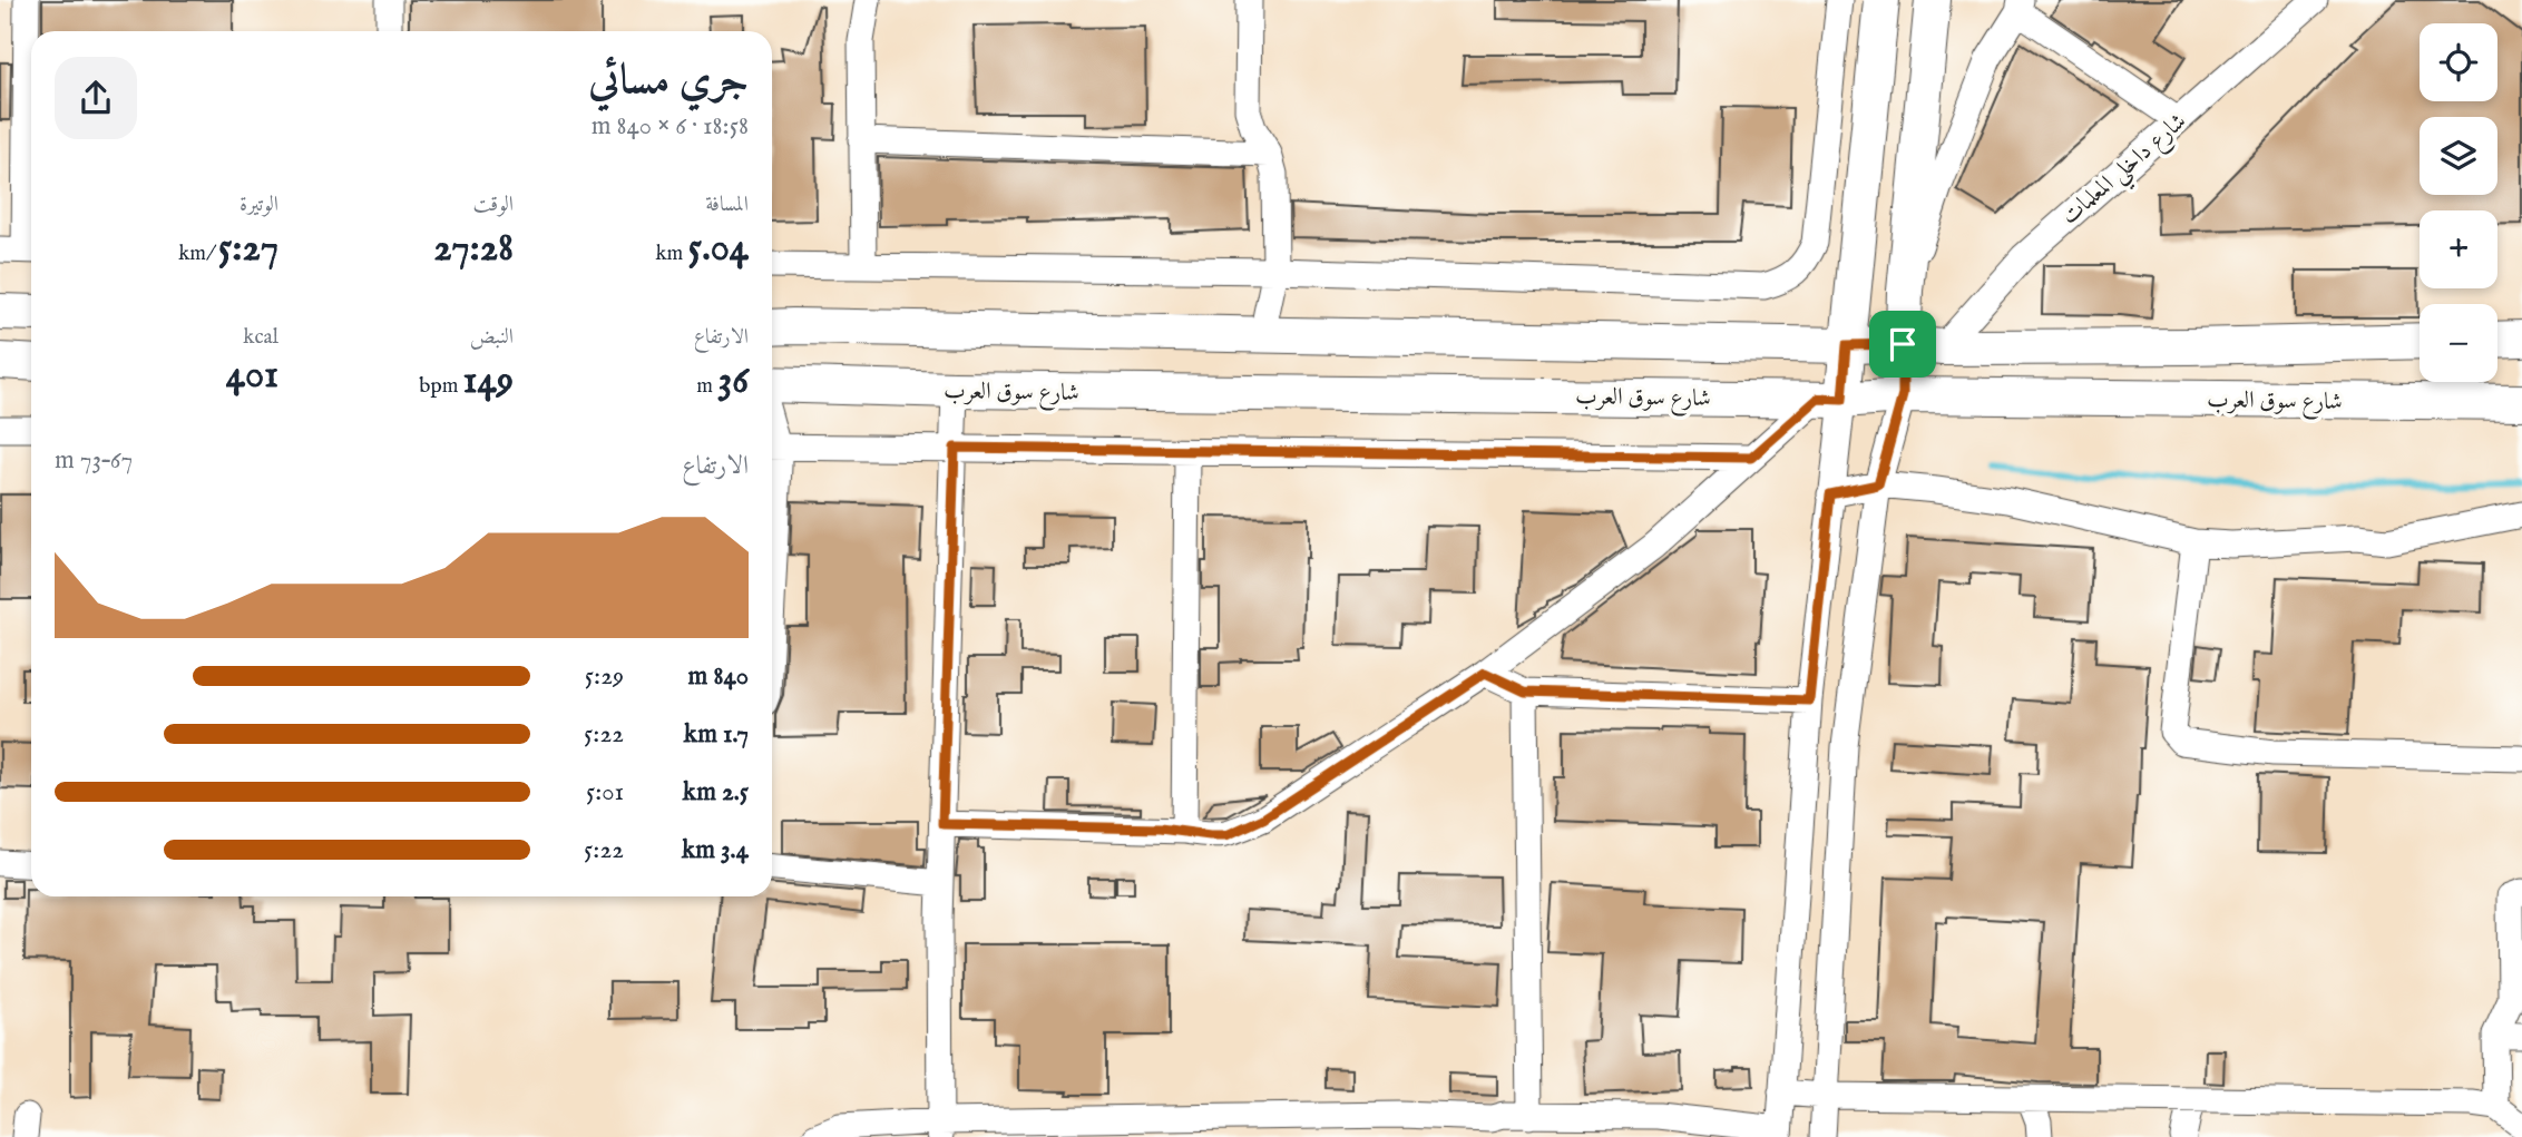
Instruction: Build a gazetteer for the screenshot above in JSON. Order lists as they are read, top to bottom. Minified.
{"streets":{"main road":["شارع سوق العرب"],"street":["شارع داخلي المعلمات"]},"page":{"map_buttons":["+","−"],"heading":["جري مسائي","18:58 · 6 × 840 m"],"stats":[["المسافة","5.04 km"],["الوقت","27:28"],["الوتيرة","5:27 /km"],["الارتفاع","36 m"],["النبض","149 bpm"],["kcal","401"]],"chart":["الارتفاع","67–73 m"],"list":[{"name":"840 m","note":"5:29"},{"name":"1.7 km","note":"5:22"},{"name":"2.5 km","note":"5:01"},{"name":"3.4 km","note":"5:22"}]}}
